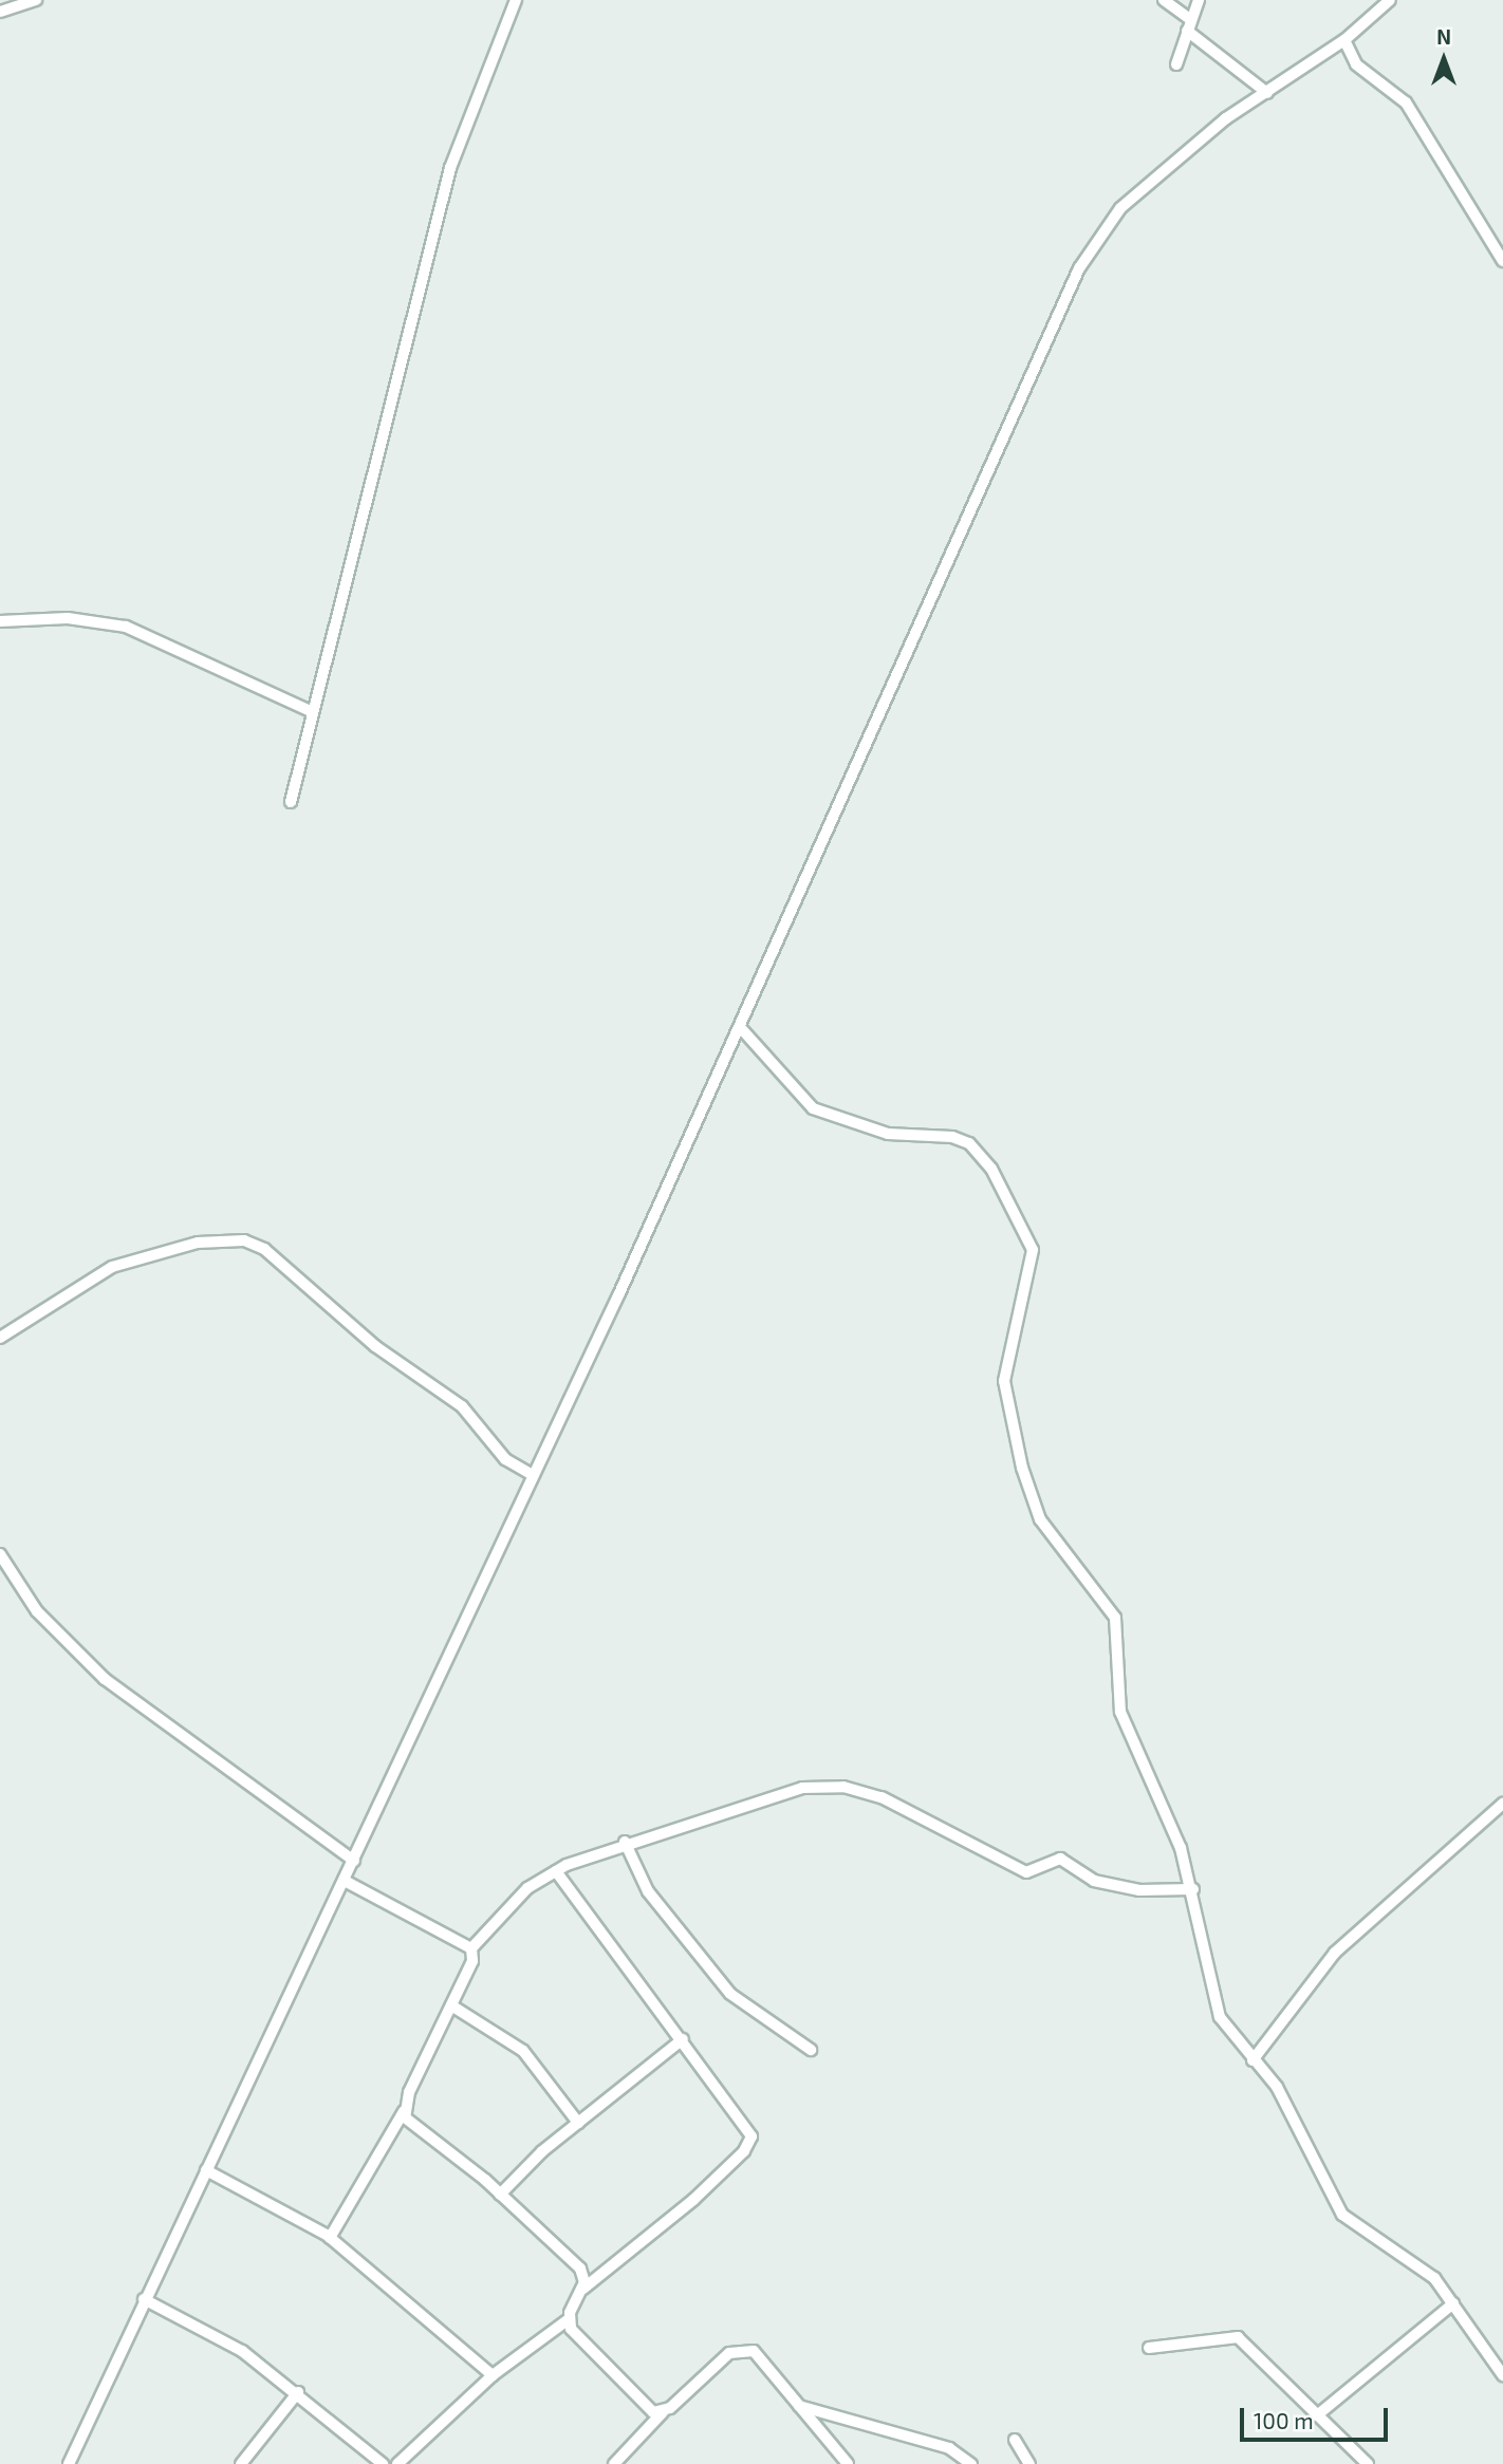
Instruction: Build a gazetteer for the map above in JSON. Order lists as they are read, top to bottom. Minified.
{"scale_bar":"100 m","north":"top"}
